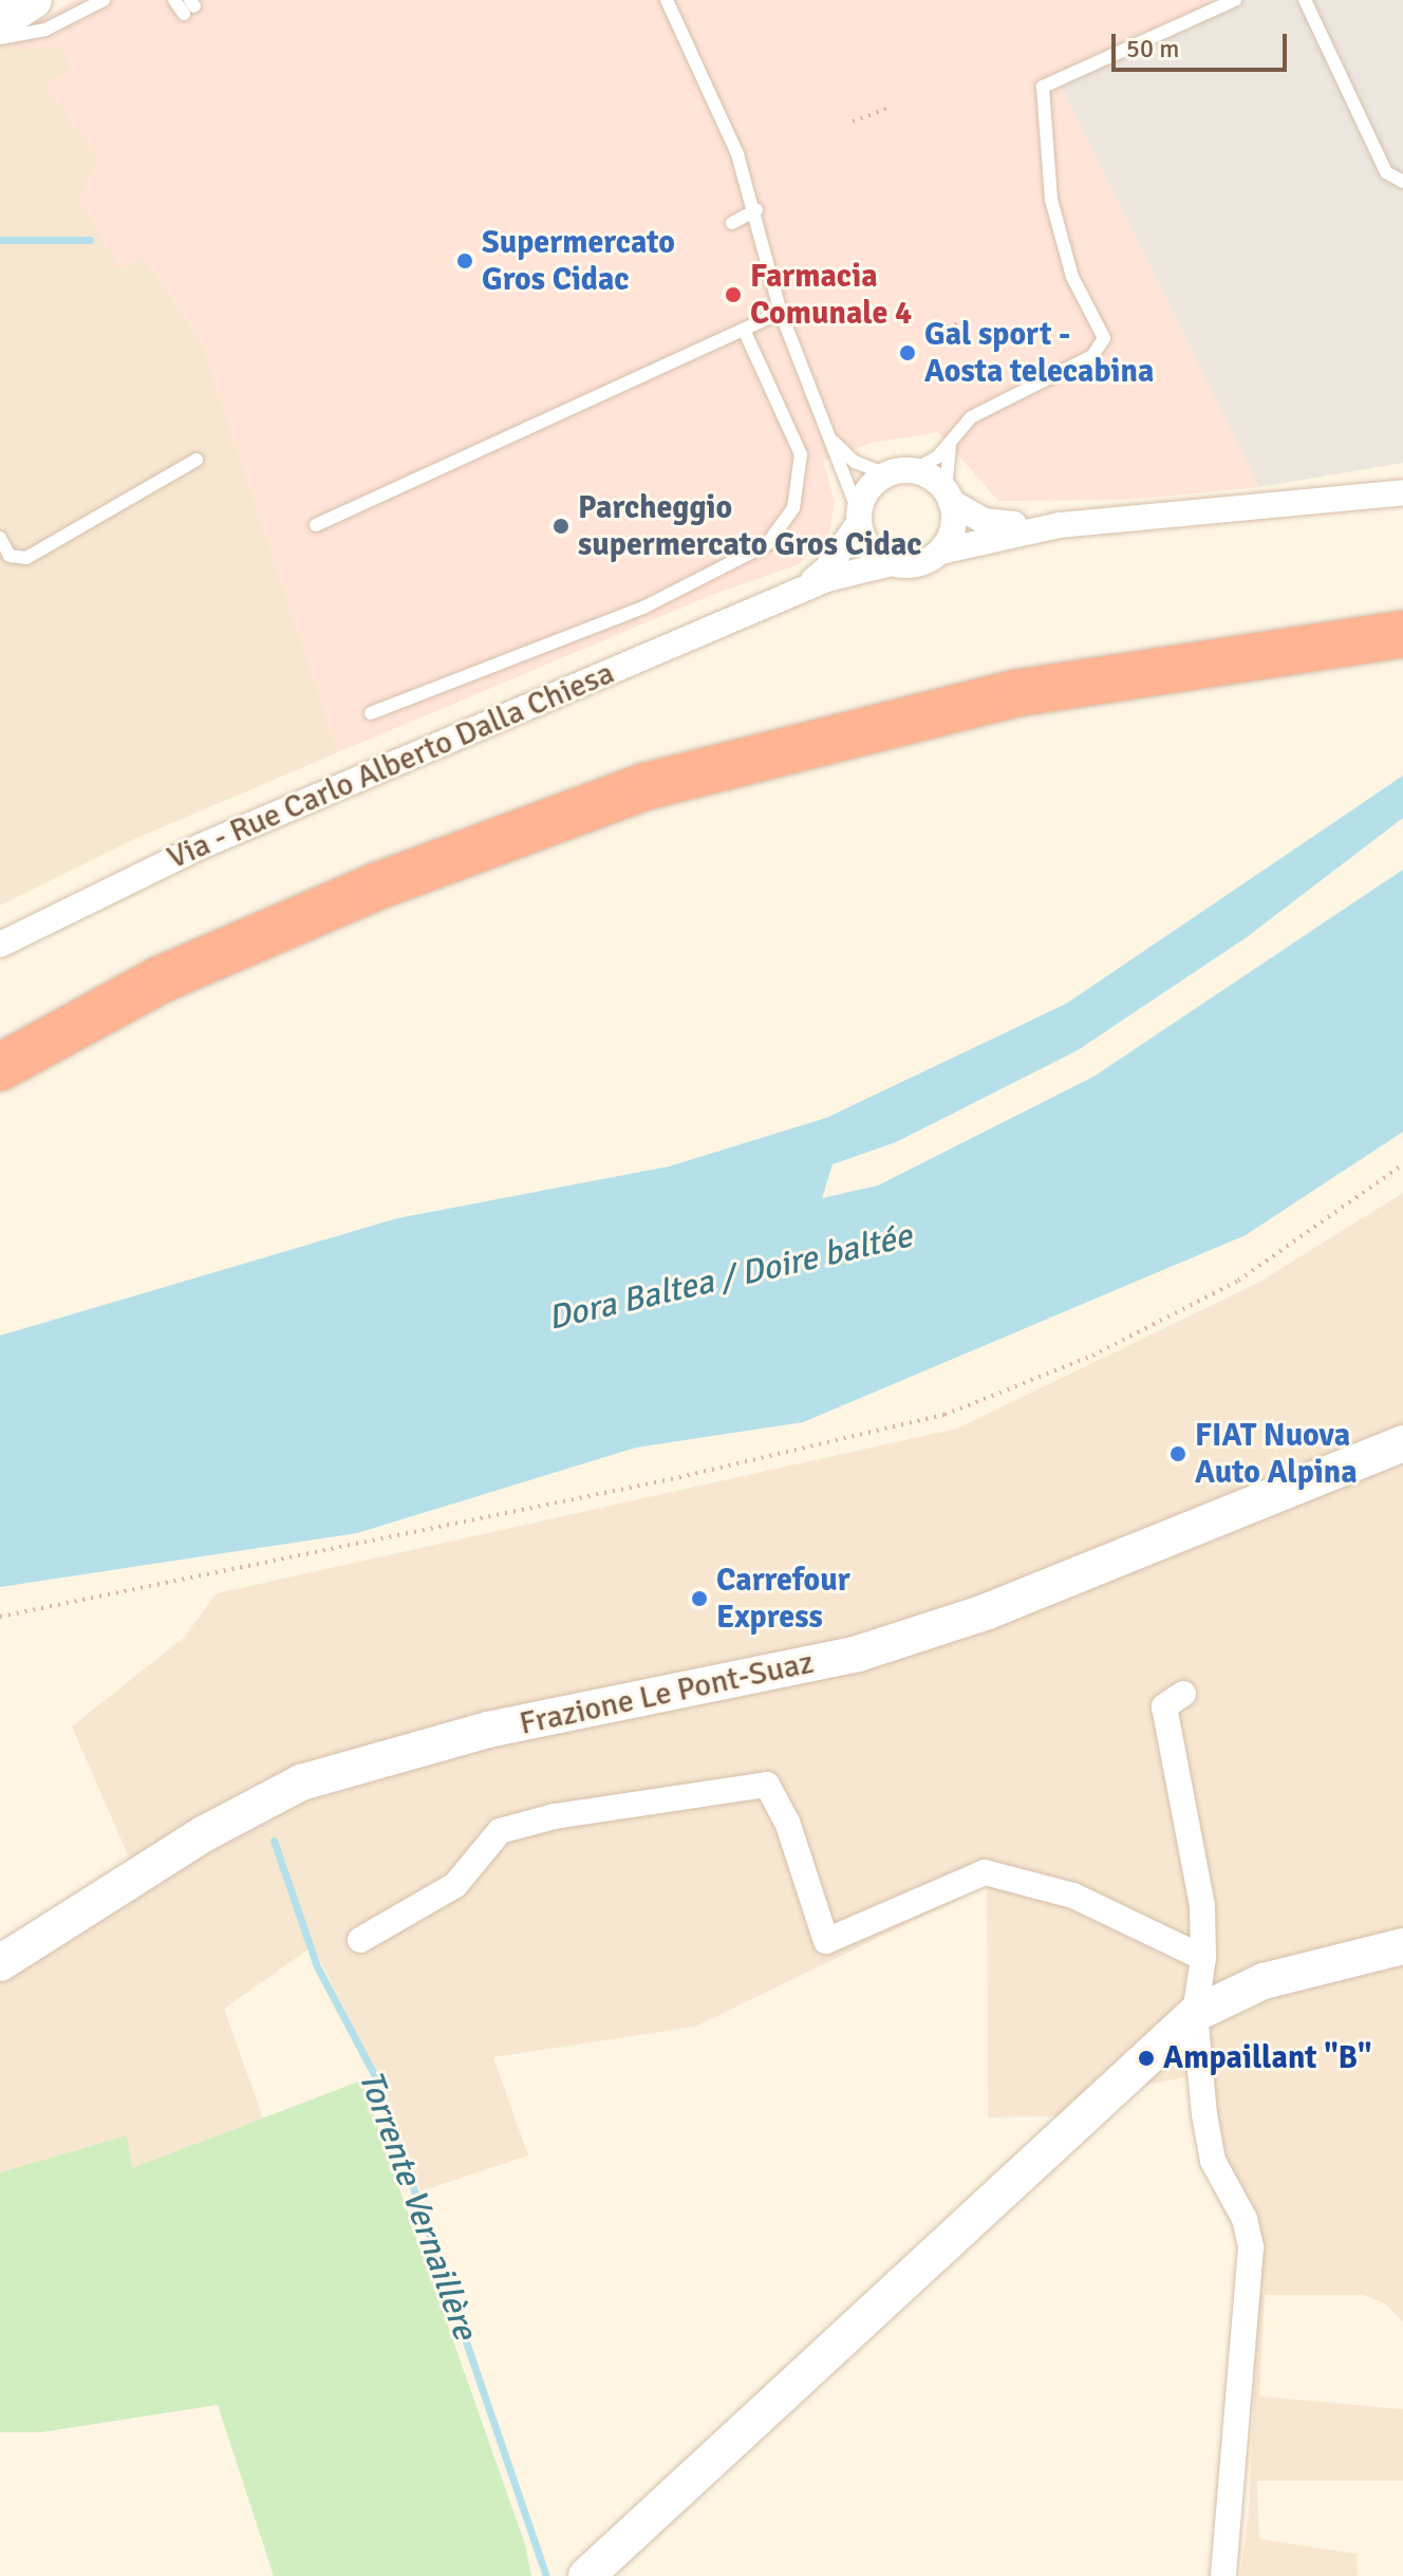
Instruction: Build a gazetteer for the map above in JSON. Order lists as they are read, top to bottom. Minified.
{"streets":{"main road":["Frazione Le Pont-Suaz"],"street":["Via - Rue Carlo Alberto Dalla Chiesa"]},"water":["Dora Baltea / Doire baltée","Torrente Vernaillère"],"places":["Supermercato Gros Cidac","Farmacia Comunale 4","Gal sport - Aosta telecabina","Parcheggio supermercato Gros Cidac","FIAT Nuova Auto Alpina","Carrefour Express","Ampaillant \"B\""],"scale_bar":"50 m"}
